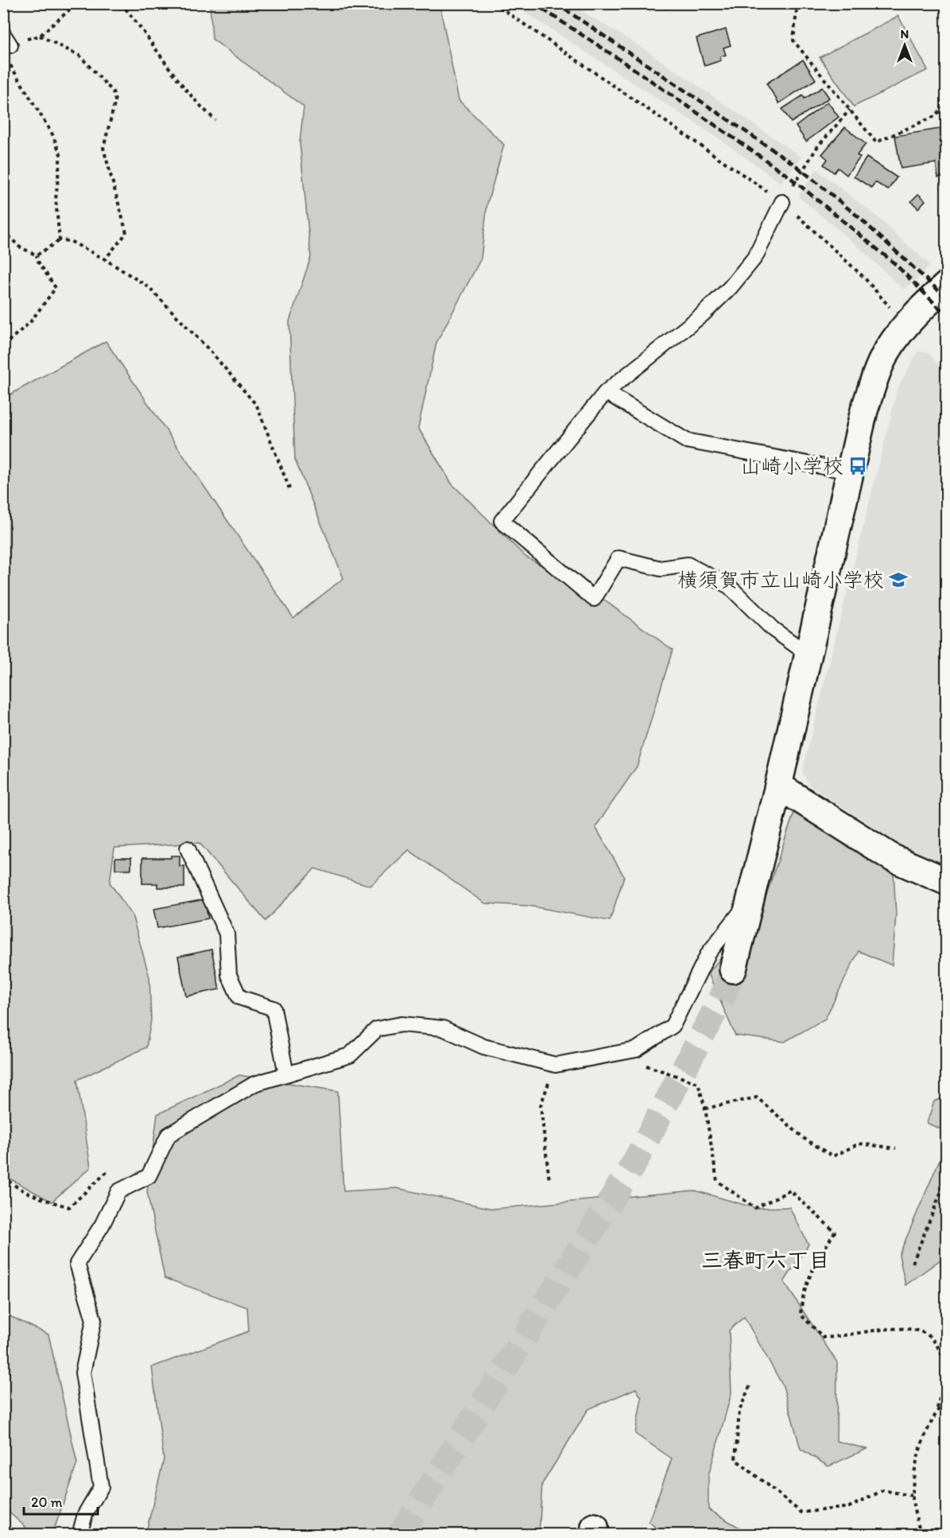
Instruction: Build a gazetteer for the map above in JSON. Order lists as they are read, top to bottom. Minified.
{"districts":["三春町六丁目"],"places":{"bus stop":["山崎小学校"],"school or university":["横須賀市立山崎小学校"]},"scale_bar":"20 m","north":"top"}
